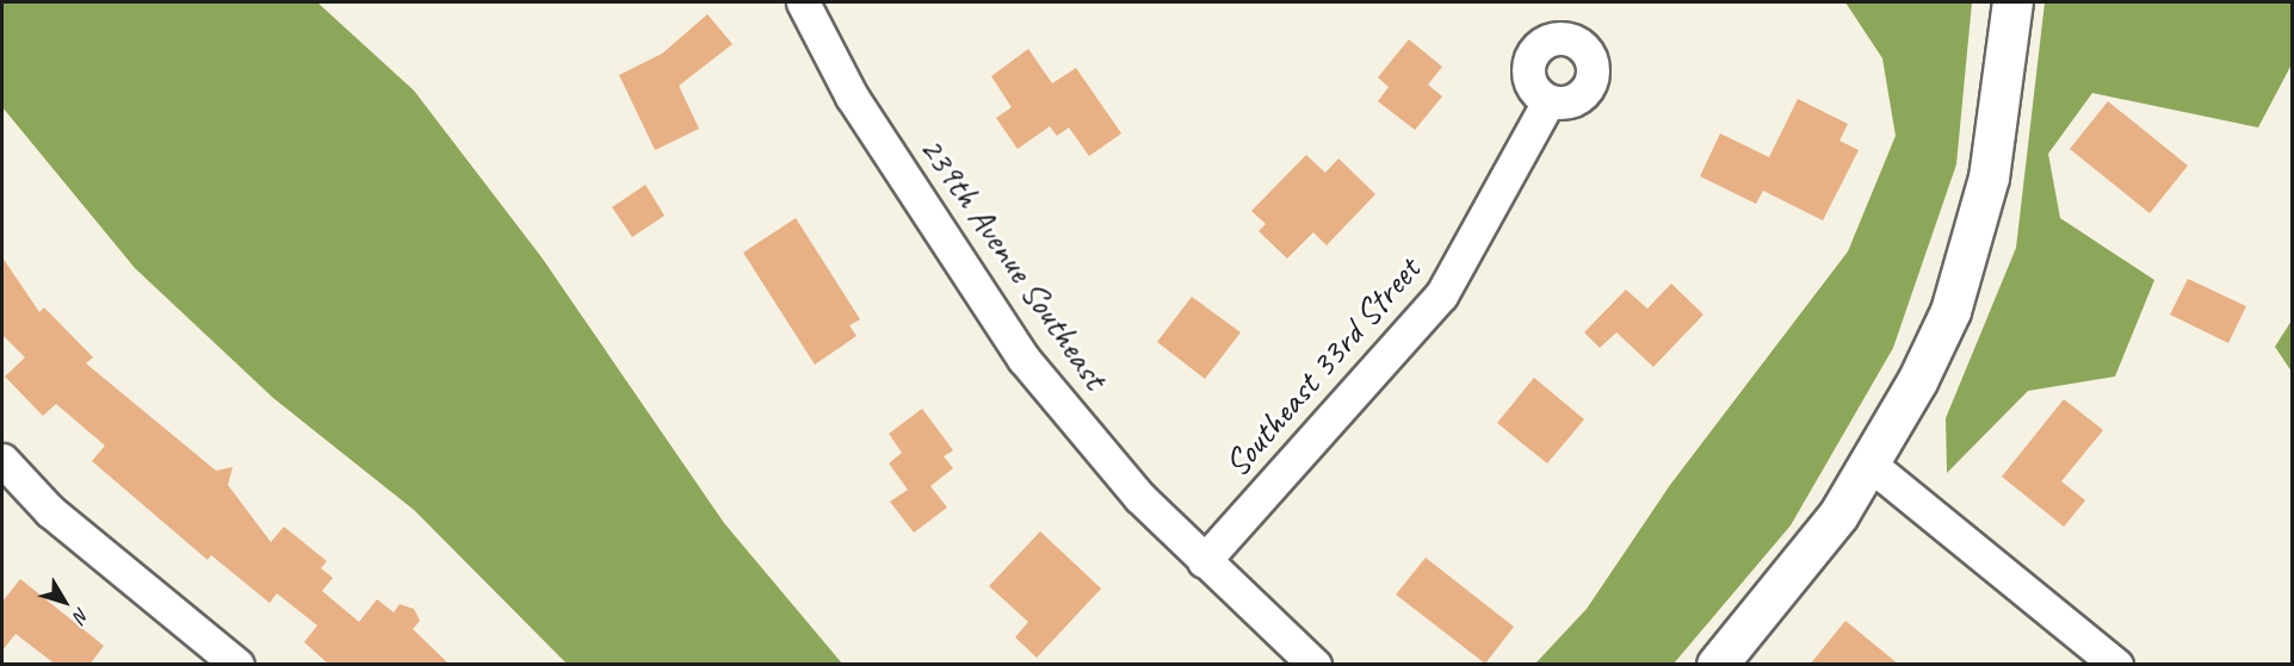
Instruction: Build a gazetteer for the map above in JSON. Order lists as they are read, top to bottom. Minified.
{"streets":{"street":["239th Avenue Southeast","Southeast 33rd Street"]},"crossings":[["239th Avenue Southeast","Southeast 33rd Street"]],"north":"bottom right"}
